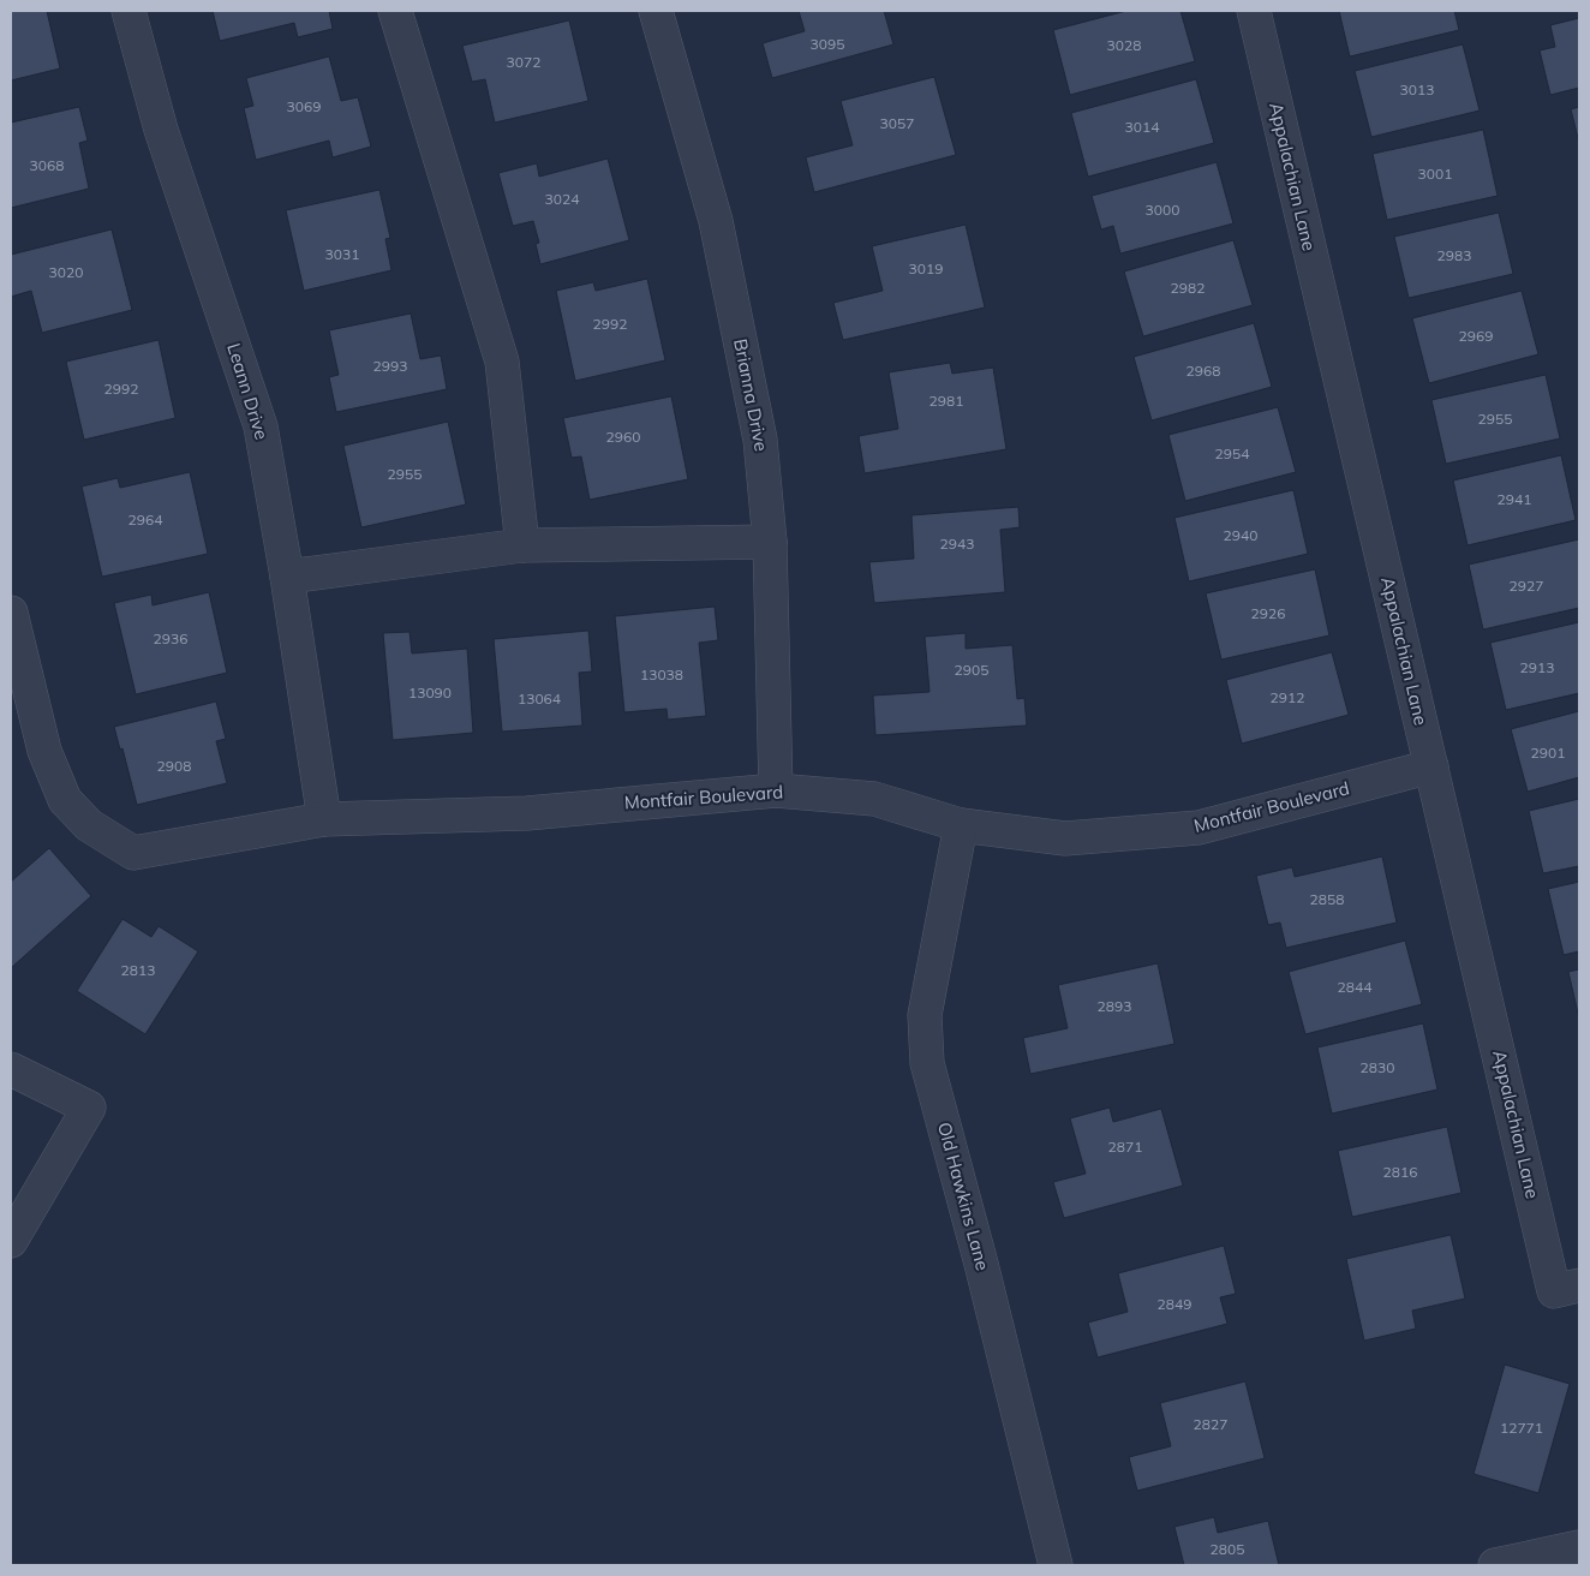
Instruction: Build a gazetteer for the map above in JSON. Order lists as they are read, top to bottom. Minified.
{"streets":{"street":["Appalachian Lane","Leann Drive","Brianna Drive","Montfair Boulevard","Old Hawkins Lane"]},"crossings":[["Appalachian Lane","Montfair Boulevard"],["Leann Drive","Montfair Boulevard"],["Brianna Drive","Montfair Boulevard"],["Montfair Boulevard","Old Hawkins Lane"]],"house_numbers":["3095","3028","3072","3013","3069","3057","3014","3068","3001","3024","3000","3031","2983","3019","3020","2982","2992","2969","2993","2968","2992","2981","2955","2960","2954","2955","2941","2964","2940","2943","2927","2926","2936","2913","2905","13038","13090","2912","13064","2901","2908","2858","2813","2844","2893","2830","2871","2816","2849","2827","12771","2805"]}
